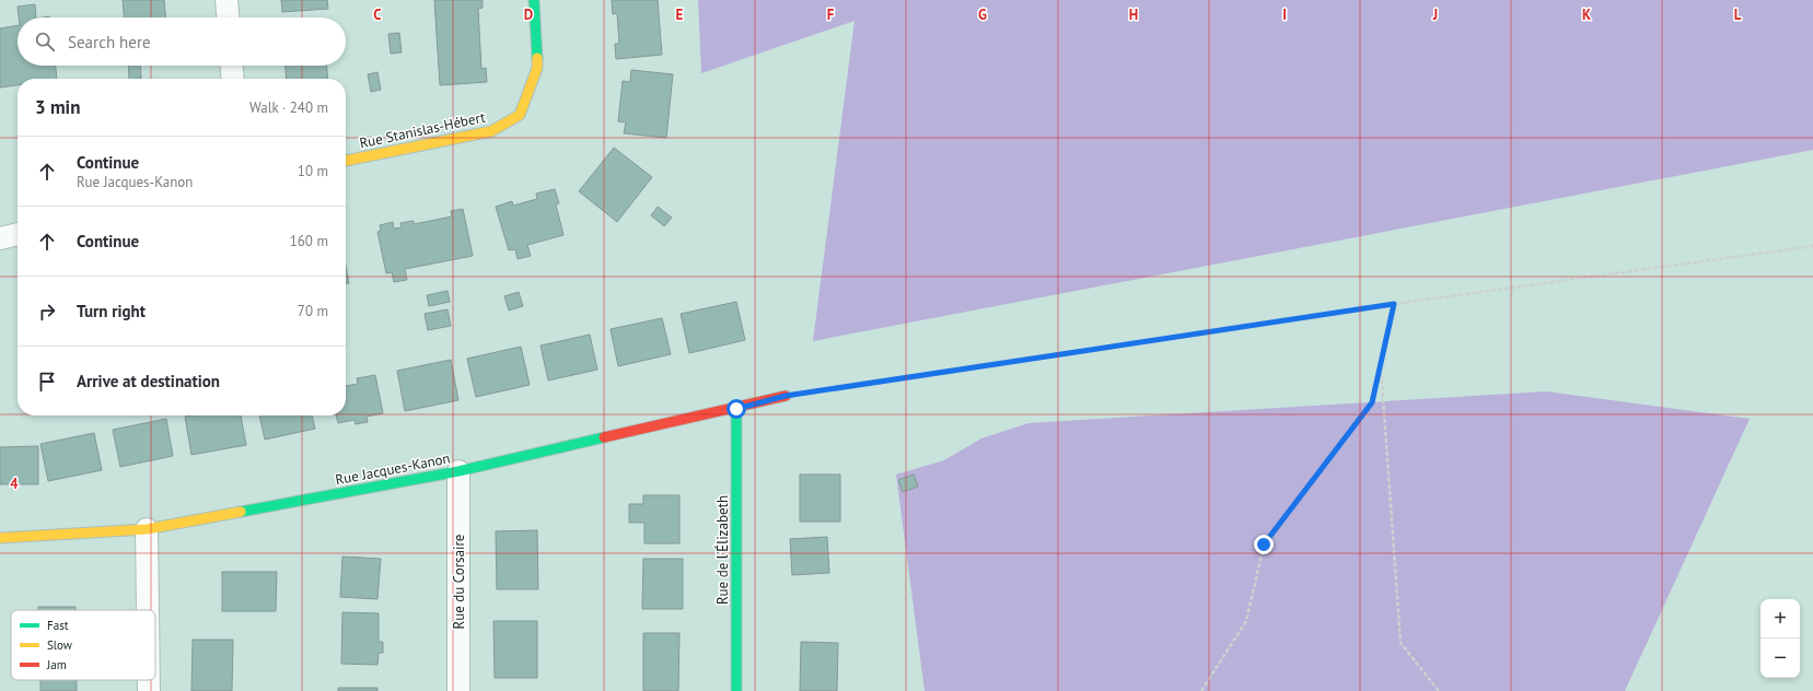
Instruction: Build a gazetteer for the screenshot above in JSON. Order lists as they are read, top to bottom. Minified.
{"streets":{"street":["Rue Stanislas-Hébert","Rue Jacques-Kanon","Rue de l'Élizabeth","Rue du Corsaire"]},"crossings":[["Rue Jacques-Kanon","Rue de l'Élizabeth"],["Rue Jacques-Kanon","Rue du Corsaire"]],"legend":["Fast","Slow","Jam"],"page":{"search":"Search here","heading":["3 min","Walk · 240 m"],"list":[["Continue","Rue Jacques-Kanon","10 m"],["Continue","160 m"],["Turn right","70 m"],"Arrive at destination"],"map_buttons":["+","−"]},"grid":{"columns":["C","D","E","F","G","H","I","J","K","L"],"rows":["4"]}}
